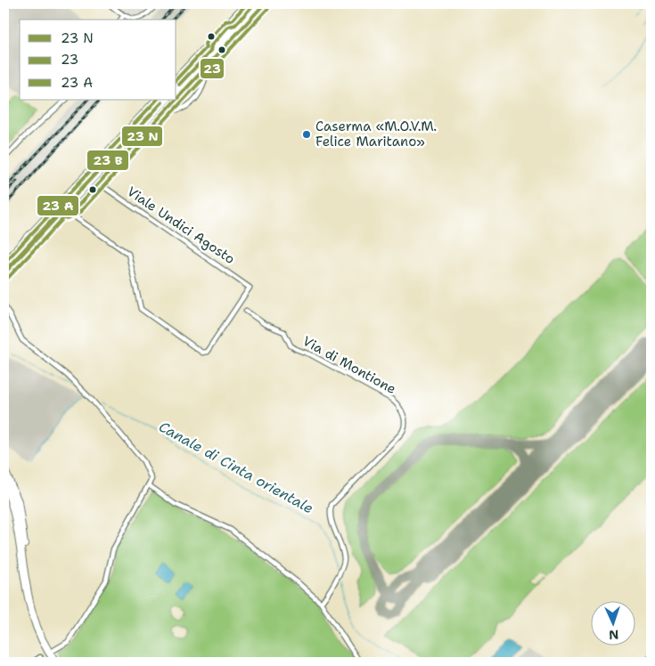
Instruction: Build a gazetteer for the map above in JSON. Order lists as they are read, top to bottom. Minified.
{"streets":{"street":["Viale Undici Agosto","Via di Montione"]},"water":["Canale di Cinta orientale"],"places":["Caserma «M.O.V.M. Felice Maritano»"],"lines":["transit line 23"],"legend":["23 N","23","23 A"],"north":"bottom"}
